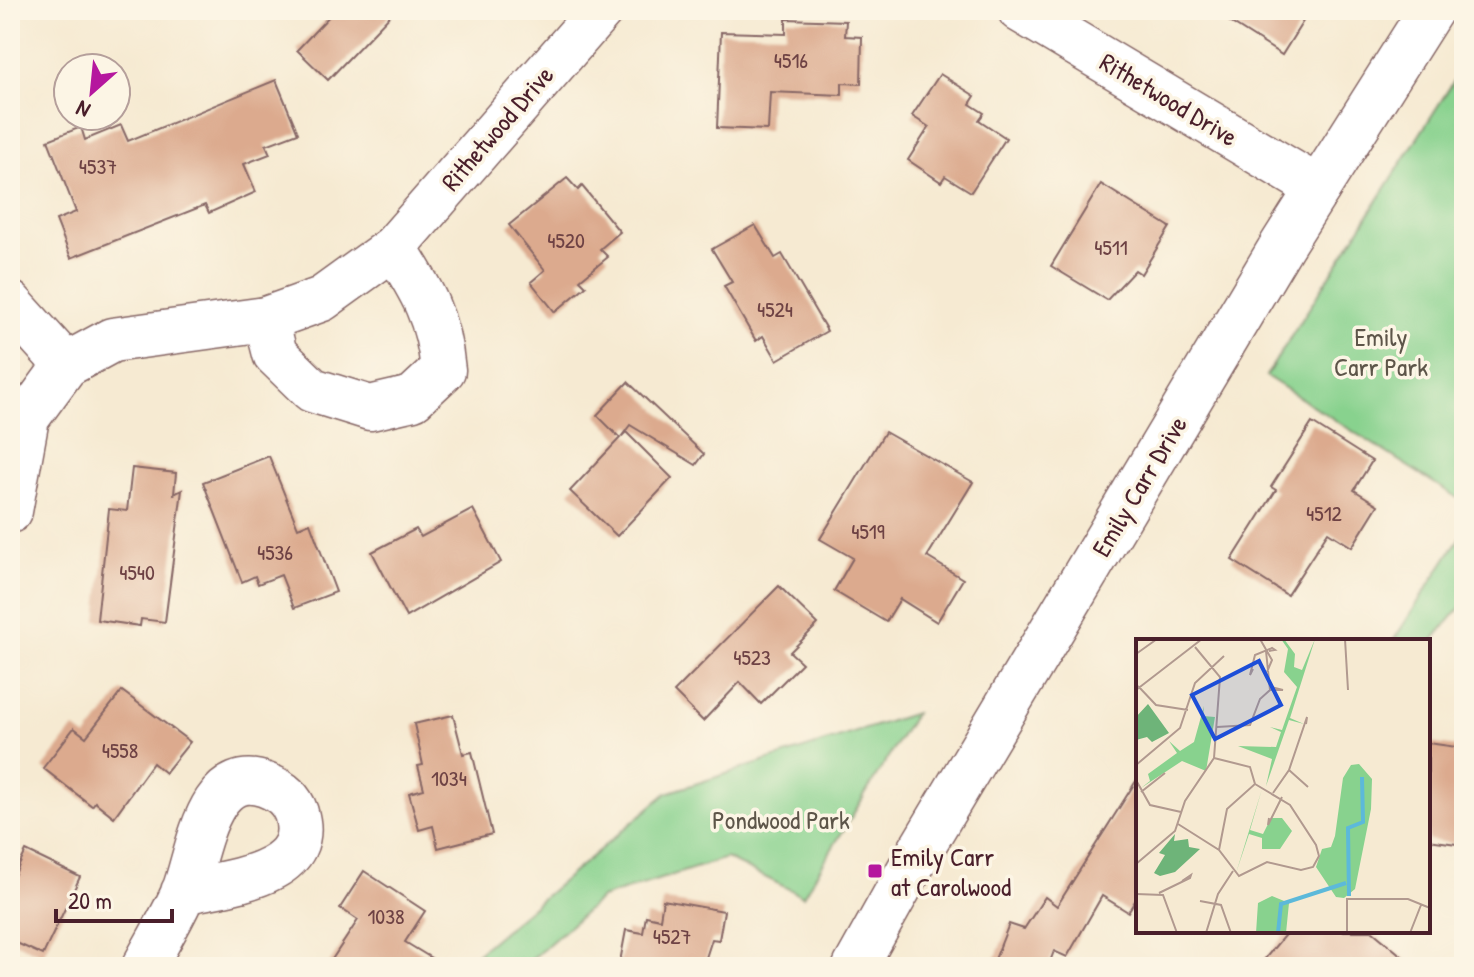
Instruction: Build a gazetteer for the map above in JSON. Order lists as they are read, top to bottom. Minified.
{"streets":{"street":["Rithetwood Drive","Emily Carr Drive"]},"crossings":[["Rithetwood Drive","Emily Carr Drive"]],"parks":["Emily Carr Park","Pondwood Park"],"places":{"transit":["Emily Carr at Carolwood"]},"house_numbers":["4516","4537","4520","4511","4524","4512","4519","4536","4540","4523","4558","1034","1038","4527"],"scale_bar":"20 m","north":"bottom left"}
